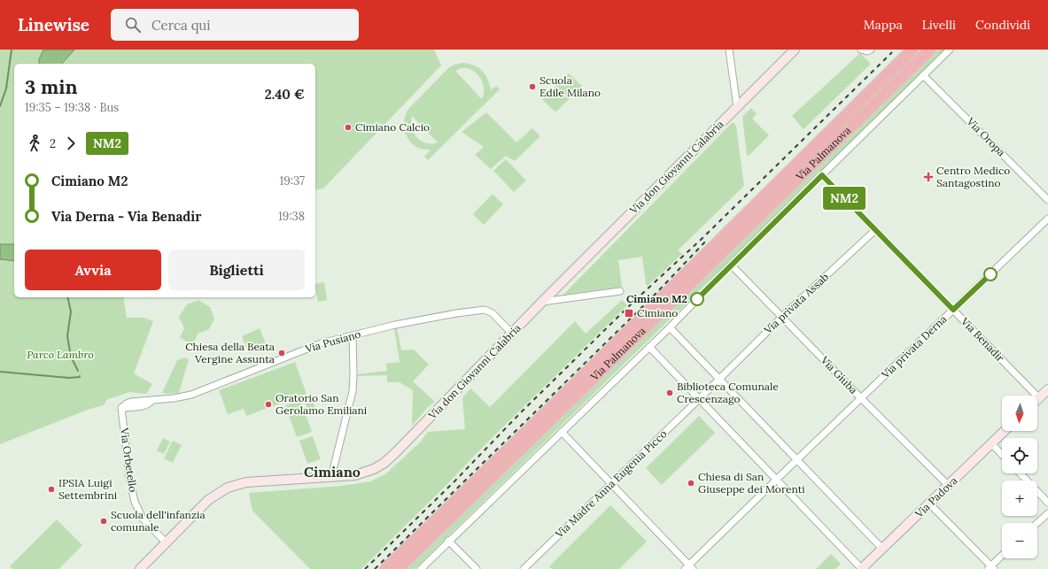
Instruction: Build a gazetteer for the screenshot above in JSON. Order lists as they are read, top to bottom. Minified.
{"streets":{"highway":["Via Palmanova"],"street":["Via Oropa","Via don Giovanni Calabria","Via privata Assab","Via Benadir","Via Pusiano","Via privata Derna","Via Giuba","Via Orbetello","Via Madre Anna Eugenia Picco","Via Padova"]},"crossings":[["Via Oropa","Via Palmanova"],["Via Palmanova","Via Benadir"],["Via Palmanova","Via Giuba"],["Via don Giovanni Calabria","Via Pusiano"],["Via don Giovanni Calabria","Via Orbetello"],["Via privata Assab","Via Benadir"],["Via privata Assab","Via Giuba"],["Via privata Assab","Via Madre Anna Eugenia Picco"],["Via Benadir","Via privata Derna"],["Via Pusiano","Via Orbetello"],["Via privata Derna","Via Giuba"],["Via Giuba","Via Padova"]],"districts":["Cimiano"],"parks":["Parco Lambro"],"places":{"other":["Scuola Edile Milano","Cimiano Calcio","Cimiano M2","Chiesa della Beata Vergine Assunta","Biblioteca Comunale Crescenzago","Oratorio San Gerolamo Emiliani","Chiesa di San Giuseppe dei Morenti","IPSIA Luigi Settembrini","Scuola dell'infanzia comunale"],"health":["Centro Medico Santagostino"],"transit":["Cimiano"]},"lines":["bus line NM2"],"north":"bottom","page":{"header":"Linewise","search":"Cerca qui","nav":["Mappa","Livelli","Condividi"],"on_map":"NM2","heading":["3 min","19:35 – 19:38 · Bus","2.40 €"],"legs":["2","NM2"],"list":[{"name":"Cimiano M2","value":"19:37"},{"name":"Via Derna - Via Benadir","value":"19:38"}],"buttons":["Avvia","Biglietti"],"map_buttons":["+","−"]}}
